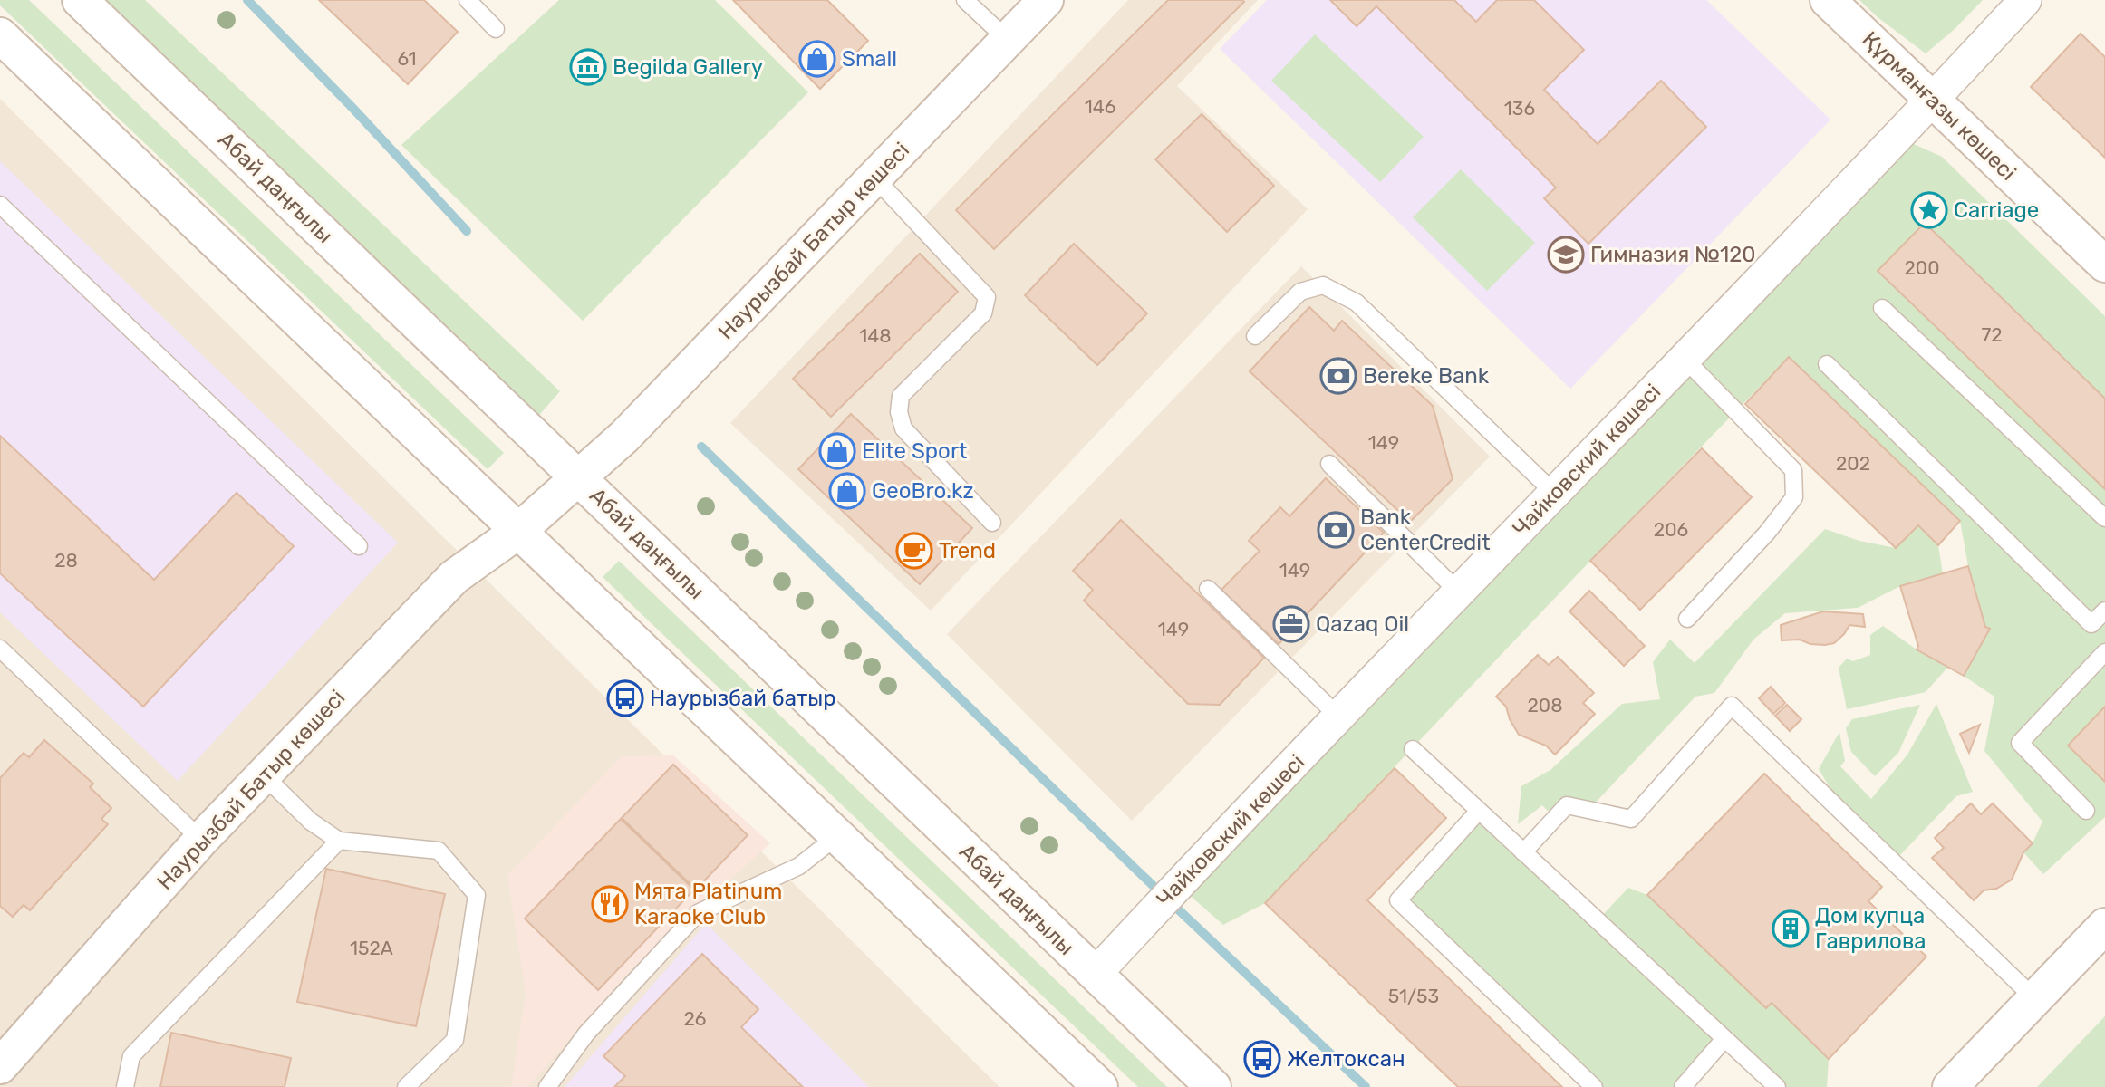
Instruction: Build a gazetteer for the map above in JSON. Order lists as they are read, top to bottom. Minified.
{"streets":{"main road":["Құрманғазы көшесі","Абай даңғылы","Наурызбай Батыр көшесі"],"street":["Чайковский көшесі"]},"crossings":[["Құрманғазы көшесі","Чайковский көшесі"],["Абай даңғылы","Наурызбай Батыр көшесі"],["Абай даңғылы","Чайковский көшесі"]],"places":{"shop":["Small","Elite Sport","GeoBro.kz"],"museum":["Begilda Gallery"],"place":["Carriage"],"school or university":["Гимназия №120"],"bank":["Bereke Bank","Bank CenterCredit"],"cafe":["Trend"],"office":["Qazaq Oil"],"bus stop":["Наурызбай батыр","Желтоксан"],"restaurant":["Мята Platinum Karaoke Club"],"building":["Дом купца Гаврилова"]},"house_numbers":["61","146","136","200","72","148","149","202","206","28","149","149","208","152А","51/53","26"]}
